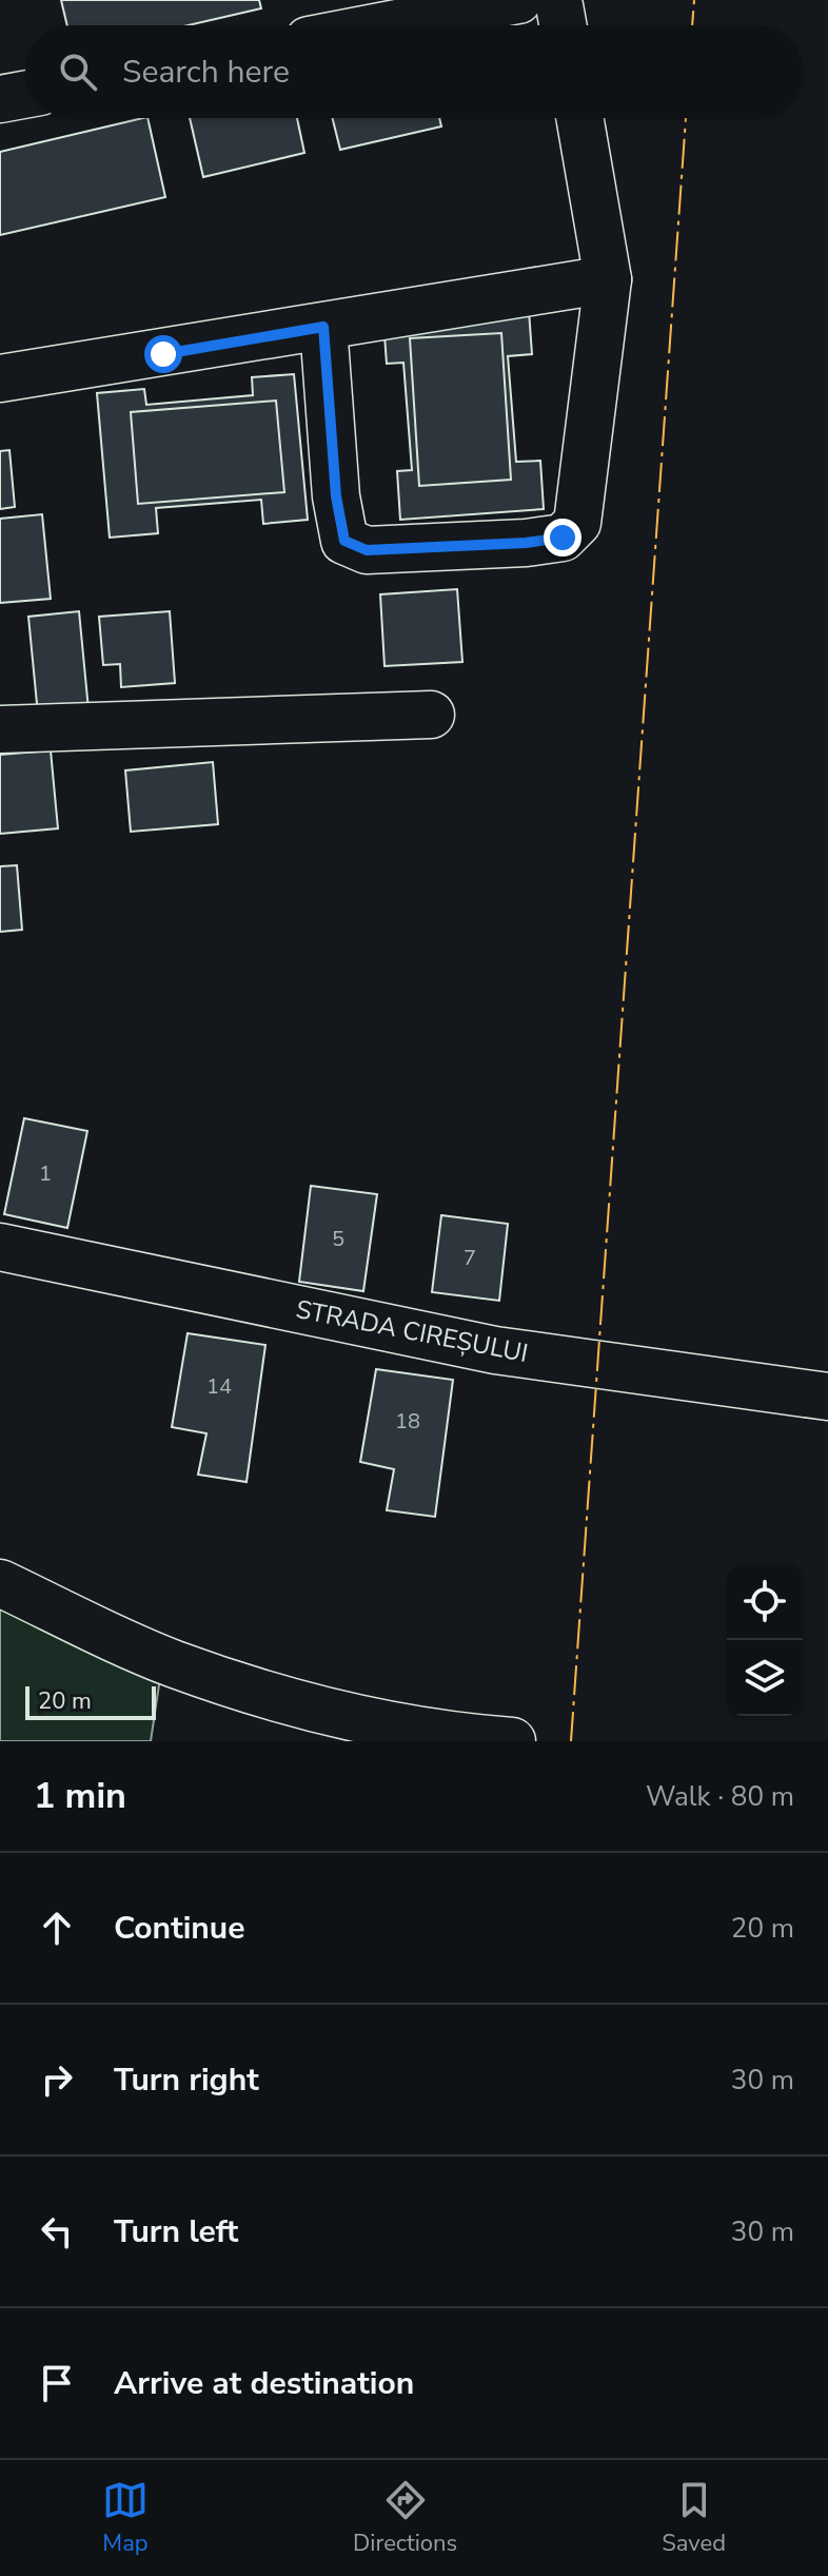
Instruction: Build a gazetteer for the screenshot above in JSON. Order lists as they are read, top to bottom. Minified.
{"streets":{"street":["STRADA CIREȘULUI"]},"house_numbers":["1","5","7","14","18"],"scale_bar":"20 m","page":{"search":"Search here","scale":"20 m","heading":["1 min","Walk · 80 m"],"list":[["Continue","20 m"],["Turn right","30 m"],["Turn left","30 m"],"Arrive at destination"],"nav":["Map","Directions","Saved"]}}
